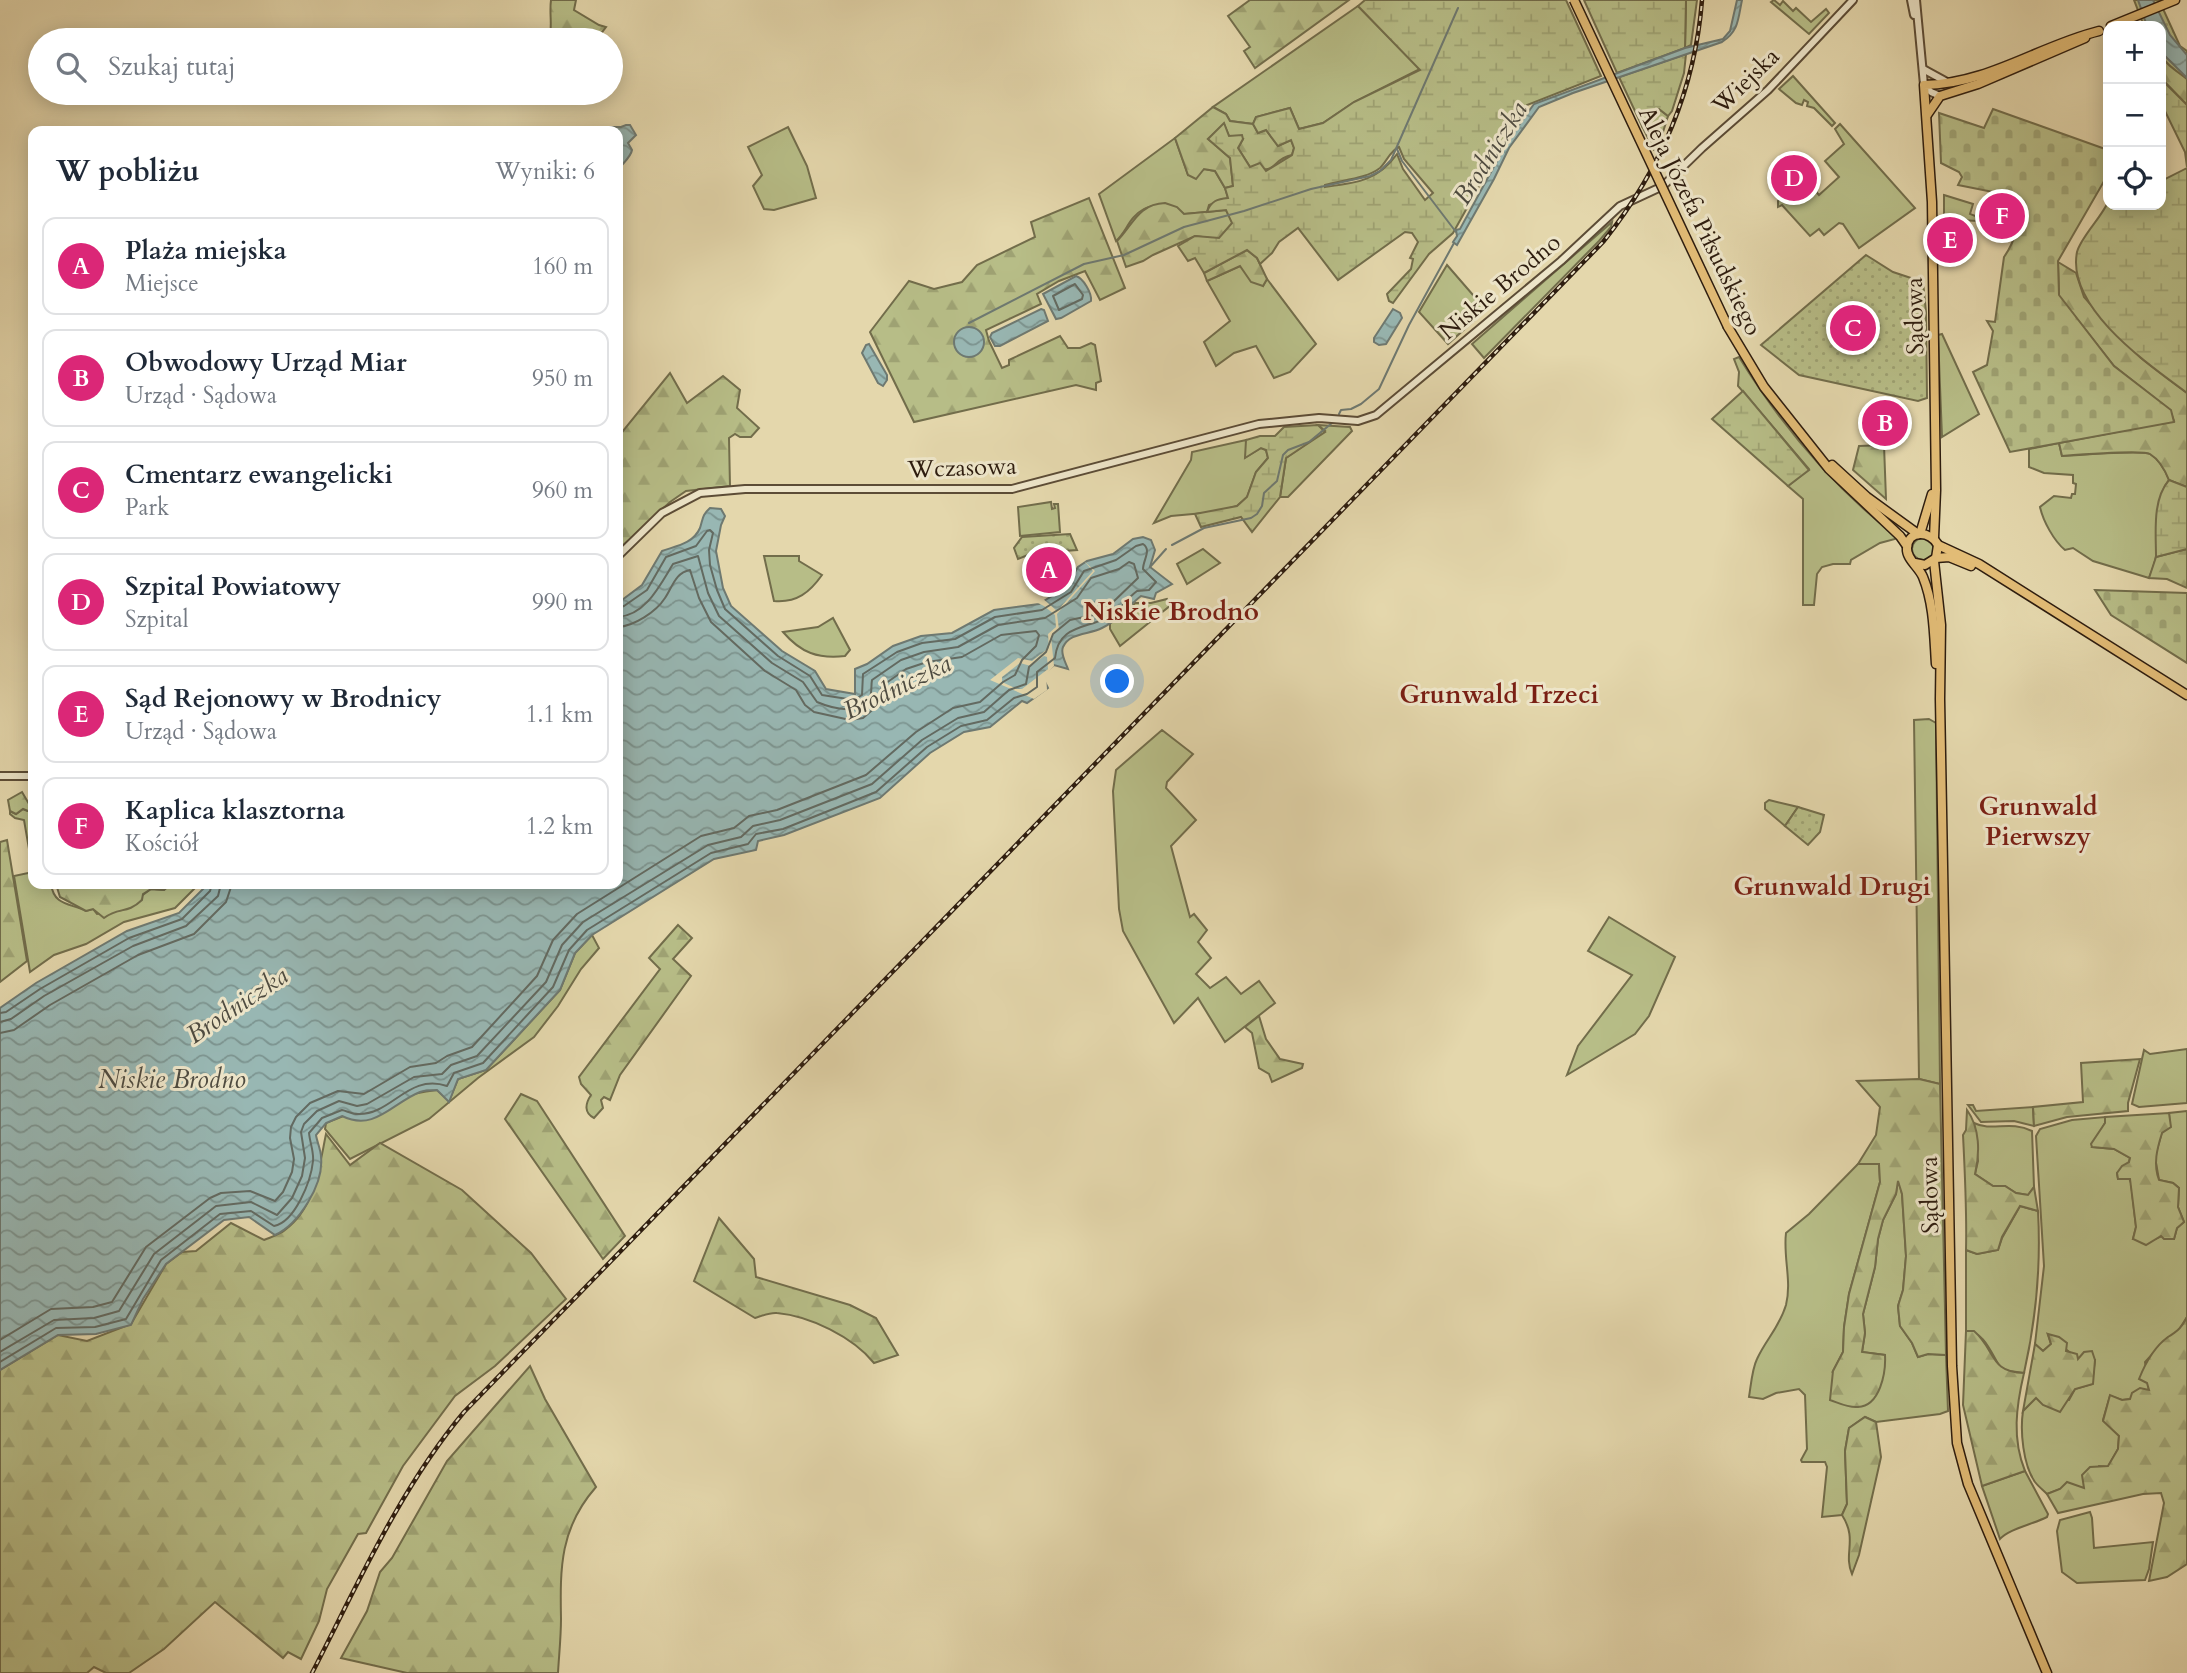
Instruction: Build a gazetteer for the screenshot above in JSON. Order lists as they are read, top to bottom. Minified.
{"streets":{"main road":["Aleja Józefa Piłsudskiego","Sądowa"],"street":["Wiejska","Niskie Brodno","Wczasowa"]},"crossings":[["Wiejska","Niskie Brodno"],["Aleja Józefa Piłsudskiego","Sądowa"],["Niskie Brodno","Wczasowa"]],"districts":["Niskie Brodno","Grunwald Trzeci","Grunwald Pierwszy","Grunwald Drugi"],"water":["Brodniczka","Niskie Brodno"],"page":{"map_buttons":["+","−"],"search":"Szukaj tutaj","heading":["W pobliżu","Wyniki: 6"],"pins":["D","F","E","C","B","A"],"list":[{"mark":"A","name":"Plaża miejska","note":"Miejsce","value":"160 m"},{"mark":"B","name":"Obwodowy Urząd Miar","note":"Urząd · Sądowa","value":"950 m"},{"mark":"C","name":"Cmentarz ewangelicki","note":"Park","value":"960 m"},{"mark":"D","name":"Szpital Powiatowy","note":"Szpital","value":"990 m"},{"mark":"E","name":"Sąd Rejonowy w Brodnicy","note":"Urząd · Sądowa","value":"1.1 km"},{"mark":"F","name":"Kaplica klasztorna","note":"Kościół","value":"1.2 km"}]}}
